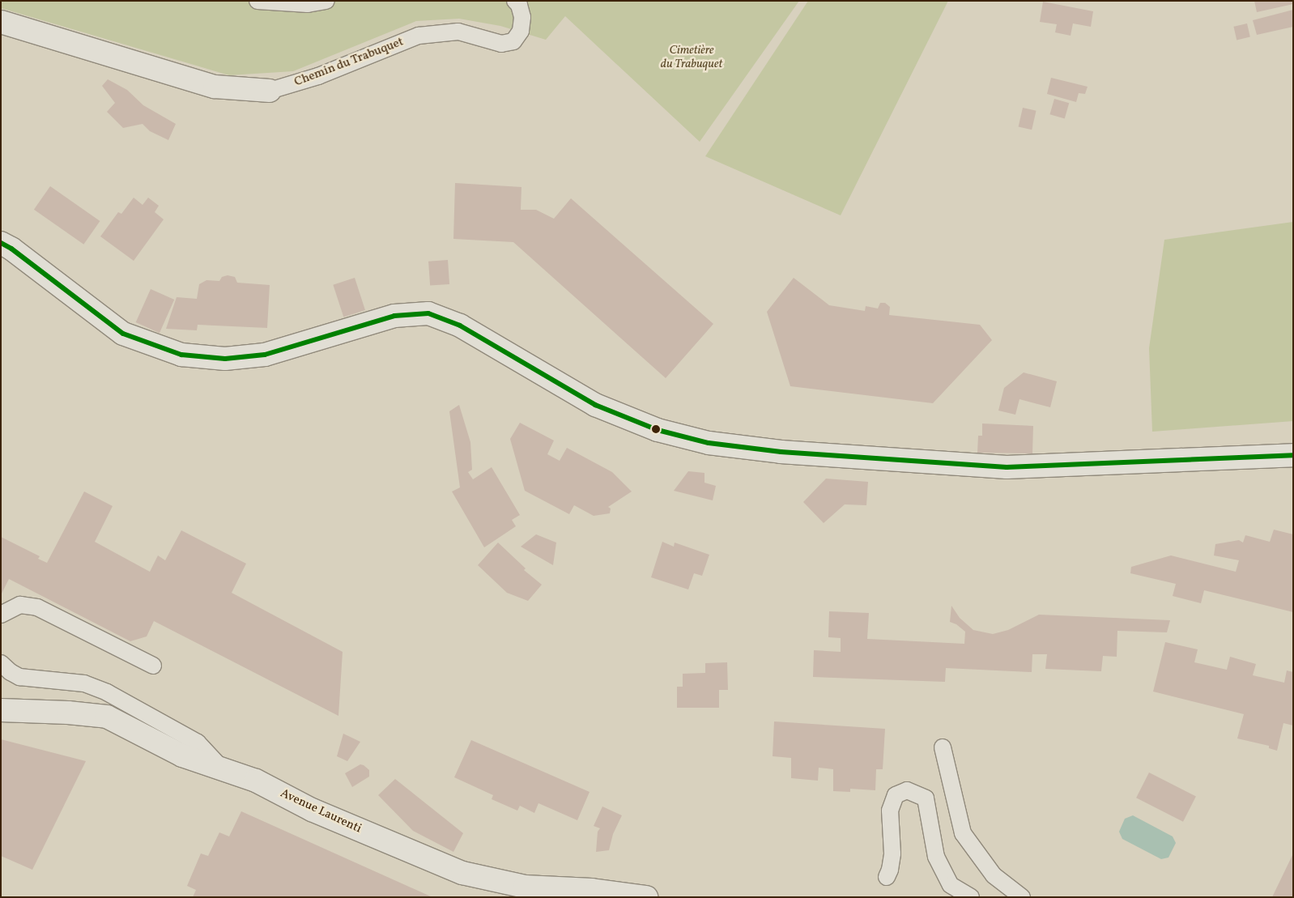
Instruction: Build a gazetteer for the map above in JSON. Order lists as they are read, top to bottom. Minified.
{"streets":{"street":["Chemin du Trabuquet","Avenue Laurenti"]},"parks":["Cimetière du Trabuquet"]}
